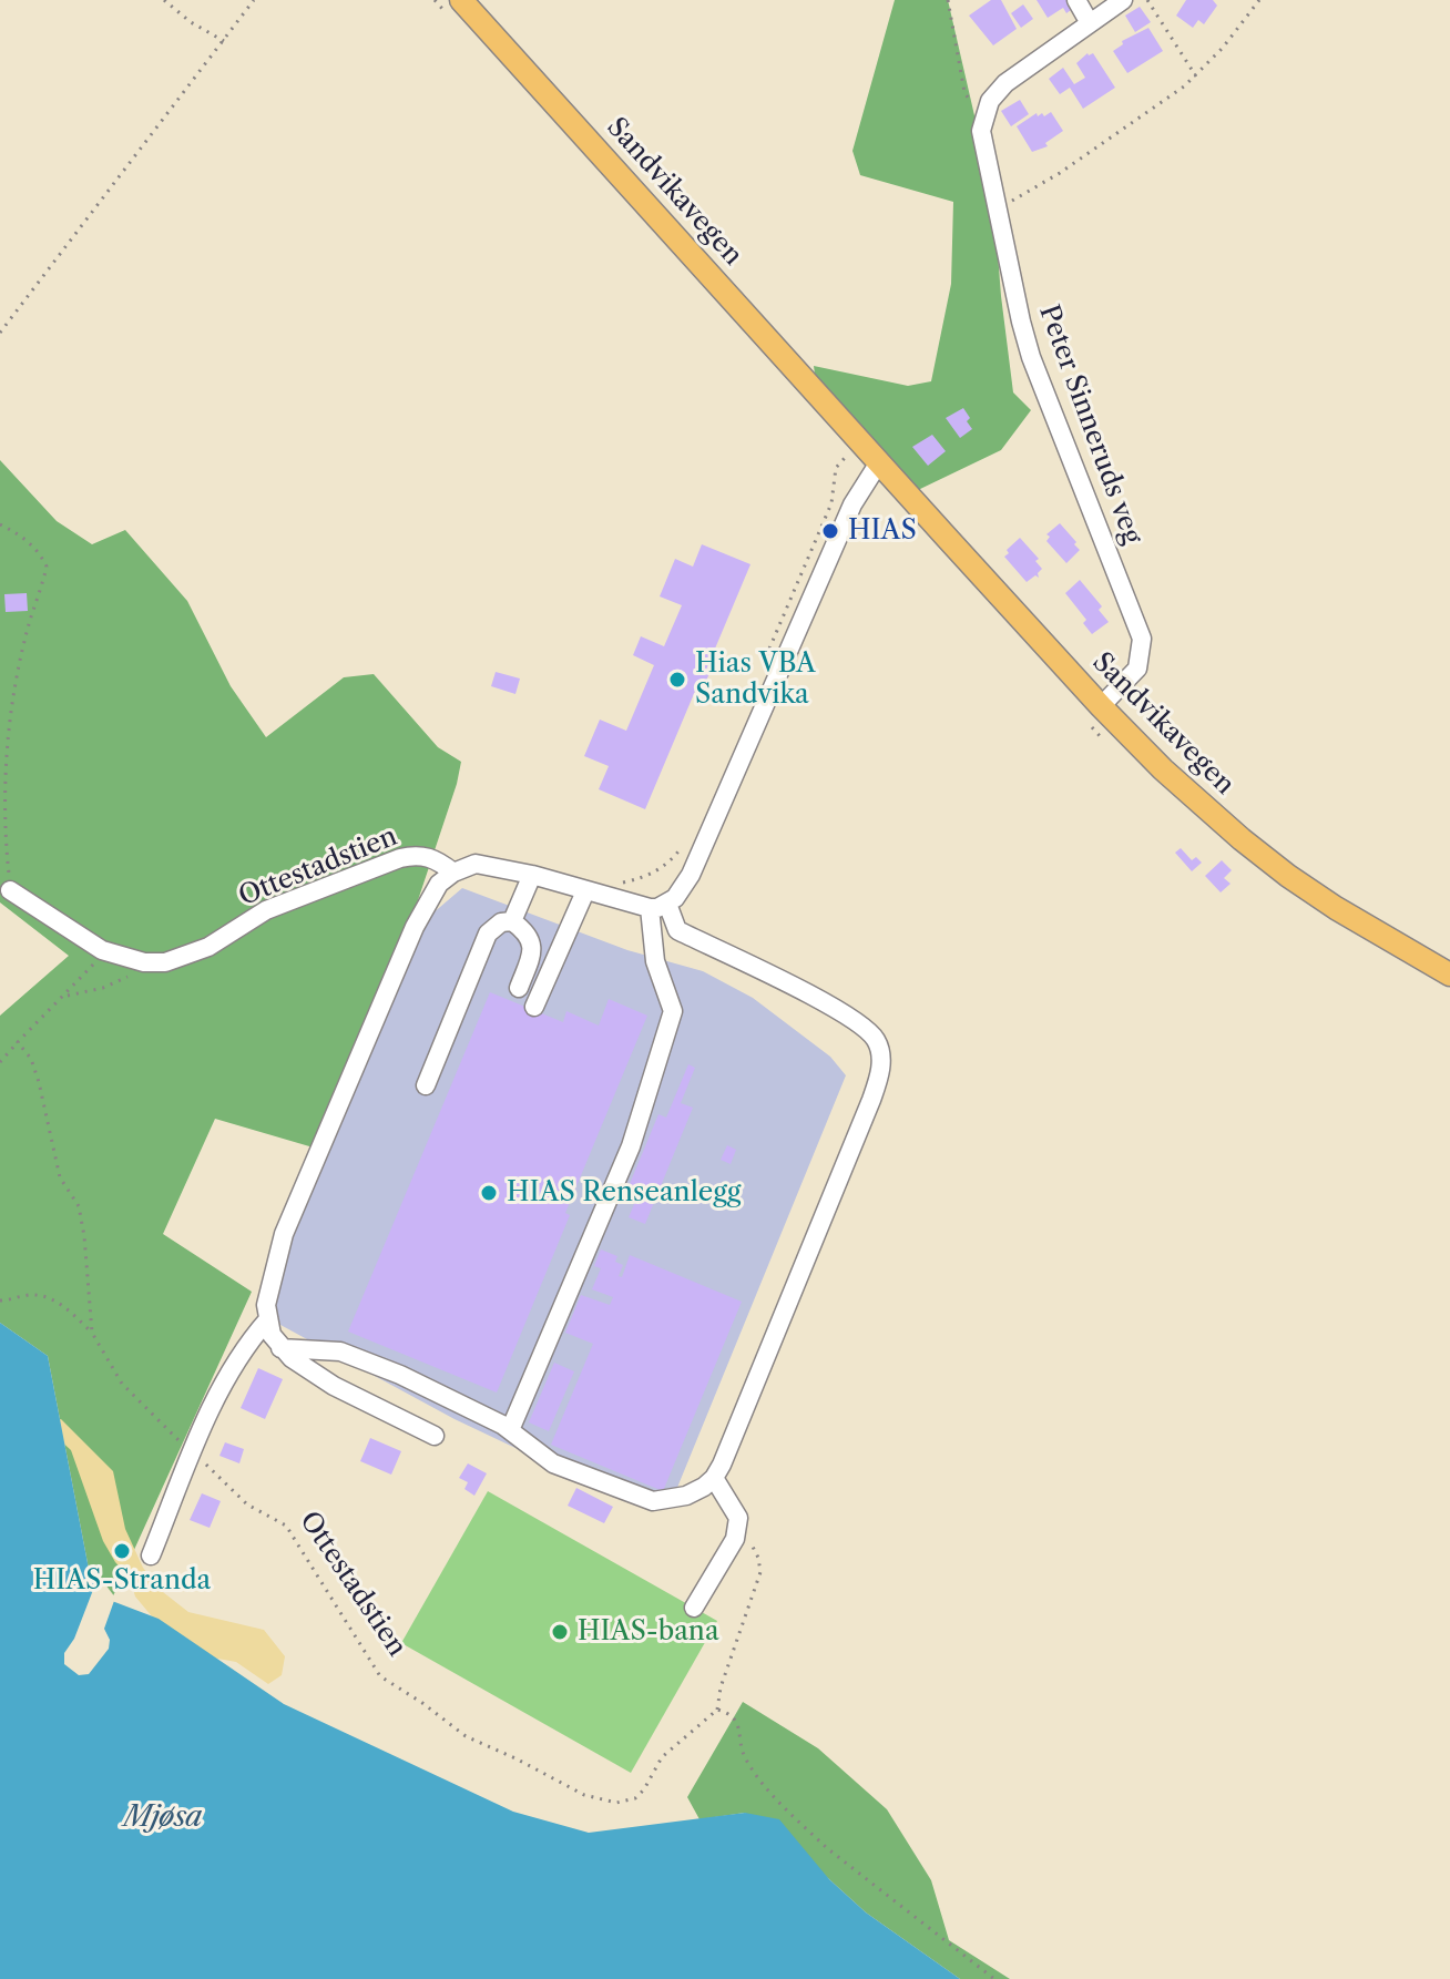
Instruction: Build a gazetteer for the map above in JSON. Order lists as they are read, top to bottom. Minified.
{"streets":{"main road":["Sandvikavegen"],"street":["Peter Sinneruds veg","Ottestadstien"]},"crossings":[["Sandvikavegen","Peter Sinneruds veg"]],"water":["Mjøsa"],"places":["HIAS","Hias VBA Sandvika","HIAS Renseanlegg","HIAS-Stranda","HIAS-bana"]}
